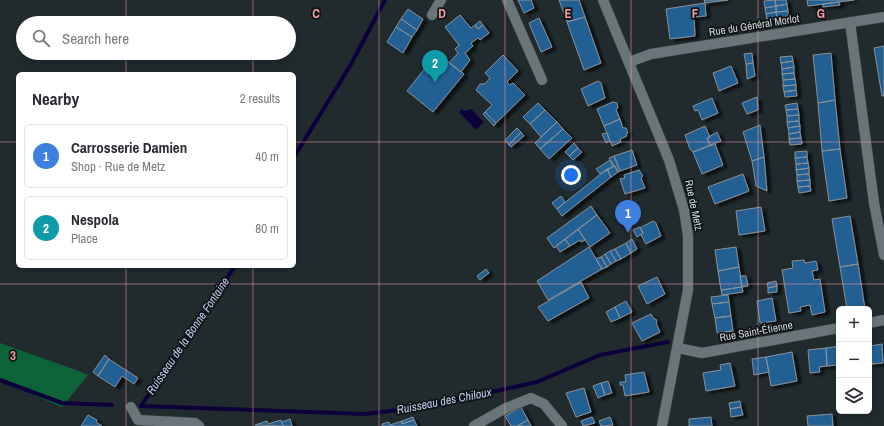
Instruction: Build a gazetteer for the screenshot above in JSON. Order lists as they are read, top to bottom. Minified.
{"streets":{"street":["Rue du Général Morlot","Rue de Metz","Rue Saint-Étienne"]},"crossings":[["Rue du Général Morlot","Rue de Metz"],["Rue de Metz","Rue Saint-Étienne"]],"water":["Ruisseau de la Bonne Fontaine","Ruisseau des Chiloux"],"page":{"search":"Search here","pins":["2","1"],"heading":["Nearby","2 results"],"list":[{"mark":"1","name":"Carrosserie Damien","note":"Shop · Rue de Metz","value":"40 m"},{"mark":"2","name":"Nespola","note":"Place","value":"80 m"}],"map_buttons":["+","−"]},"grid":{"columns":["C","D","E","F","G"],"rows":["3"]}}
